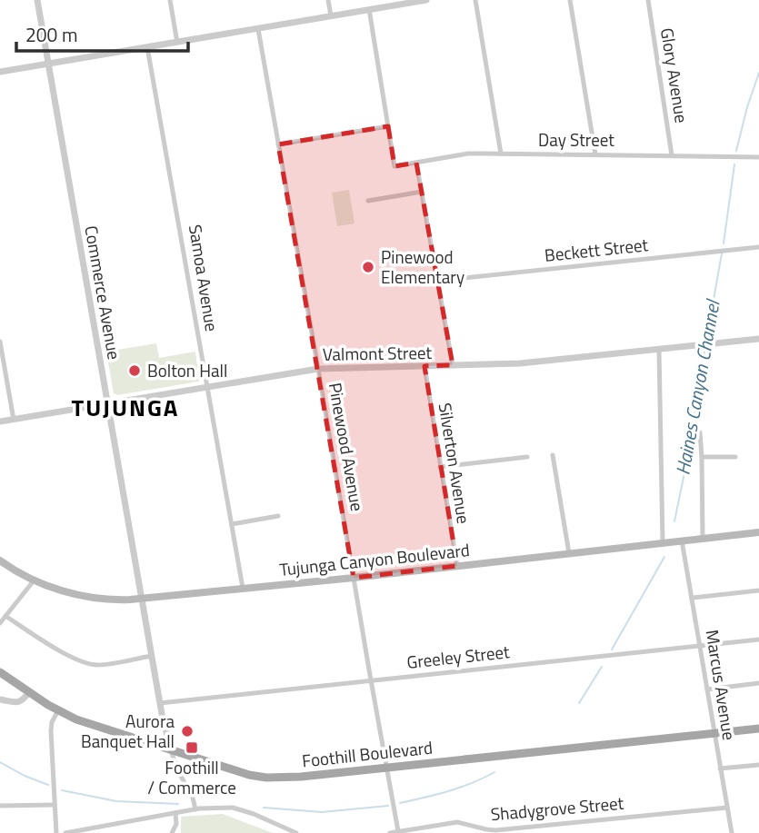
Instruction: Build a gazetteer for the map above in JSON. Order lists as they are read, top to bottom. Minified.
{"streets":{"main road":["Tujunga Canyon Boulevard","Foothill Boulevard"],"street":["Glory Avenue","Day Street","Beckett Street","Samoa Avenue","Commerce Avenue","Valmont Street","Pinewood Avenue","Silverton Avenue","Greeley Street","Marcus Avenue","Shadygrove Street"]},"crossings":[["Glory Avenue","Day Street"],["Samoa Avenue","Valmont Street"],["Samoa Avenue","Tujunga Canyon Boulevard"],["Commerce Avenue","Valmont Street"],["Commerce Avenue","Tujunga Canyon Boulevard"],["Commerce Avenue","Greeley Street"],["Commerce Avenue","Foothill Boulevard"],["Valmont Street","Pinewood Avenue"],["Valmont Street","Silverton Avenue"],["Pinewood Avenue","Tujunga Canyon Boulevard"],["Pinewood Avenue","Greeley Street"],["Pinewood Avenue","Foothill Boulevard"],["Pinewood Avenue","Shadygrove Street"],["Silverton Avenue","Tujunga Canyon Boulevard"],["Tujunga Canyon Boulevard","Marcus Avenue"],["Greeley Street","Marcus Avenue"],["Marcus Avenue","Foothill Boulevard"],["Marcus Avenue","Shadygrove Street"]],"districts":["TUJUNGA"],"water":["Haines Canyon Channel"],"places":{"other":["Pinewood Elementary","Bolton Hall","Aurora Banquet Hall"],"transit":["Foothill / Commerce"]},"scale_bar":"200 m"}
